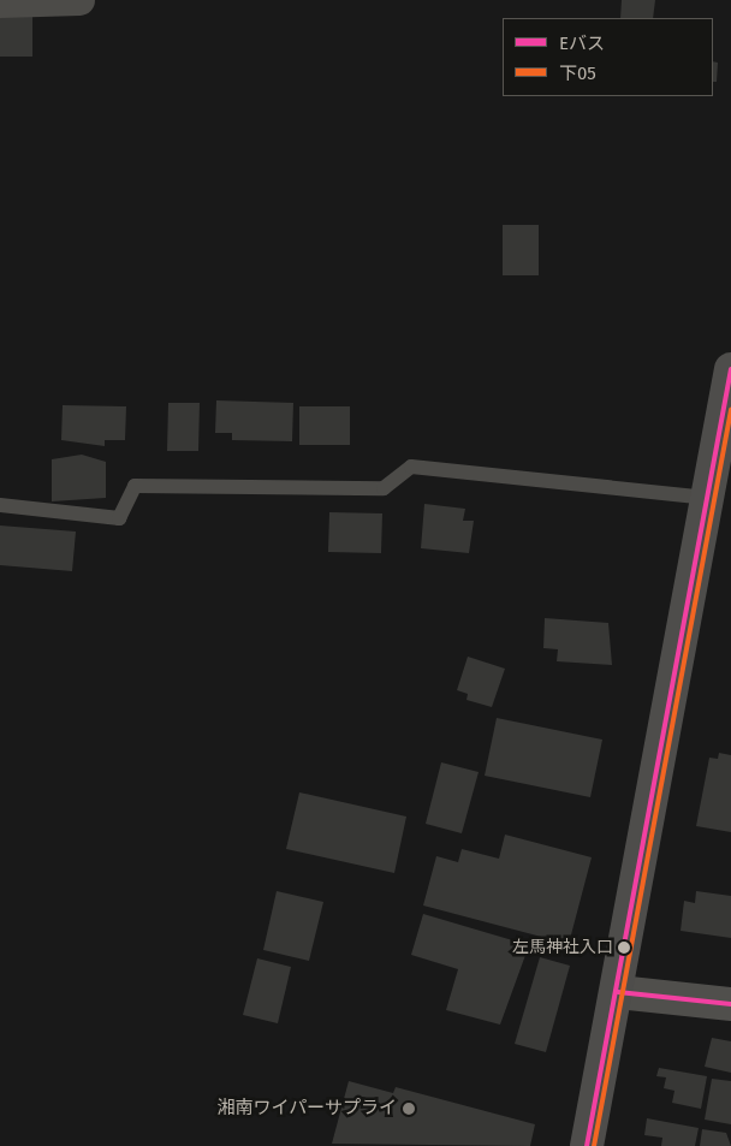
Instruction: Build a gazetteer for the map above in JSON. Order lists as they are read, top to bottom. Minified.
{"places":["左馬神社入口","湘南ワイパーサプライ"],"lines":["transit line Eバス","transit line 下05"],"legend":["Eバス","下05"]}
